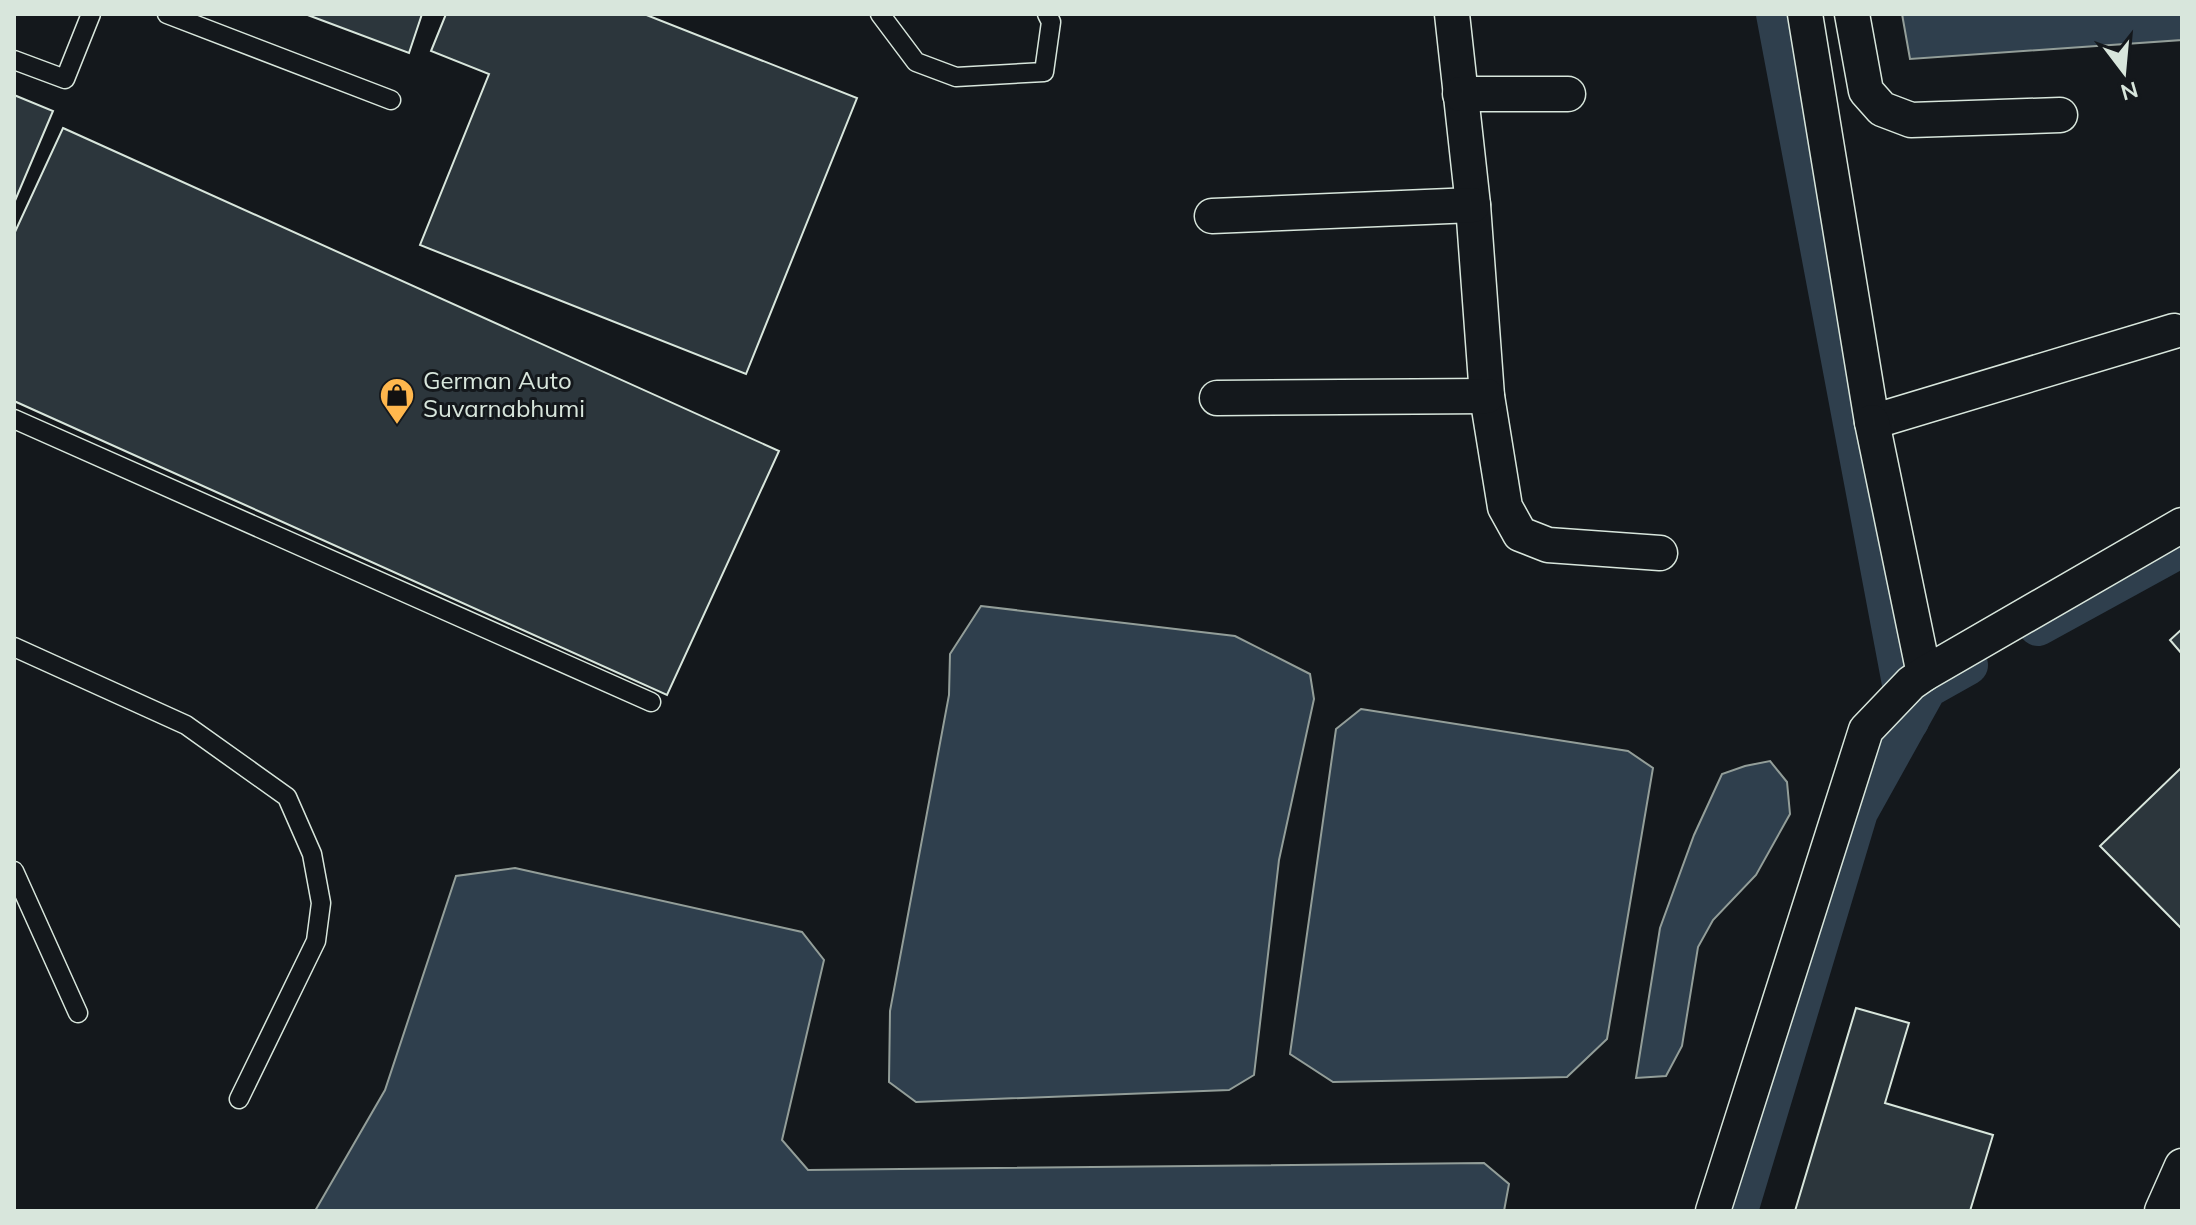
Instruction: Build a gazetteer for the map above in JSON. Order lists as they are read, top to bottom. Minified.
{"places":{"shop":["German Auto Suvarnabhumi"]},"north":"bottom"}
